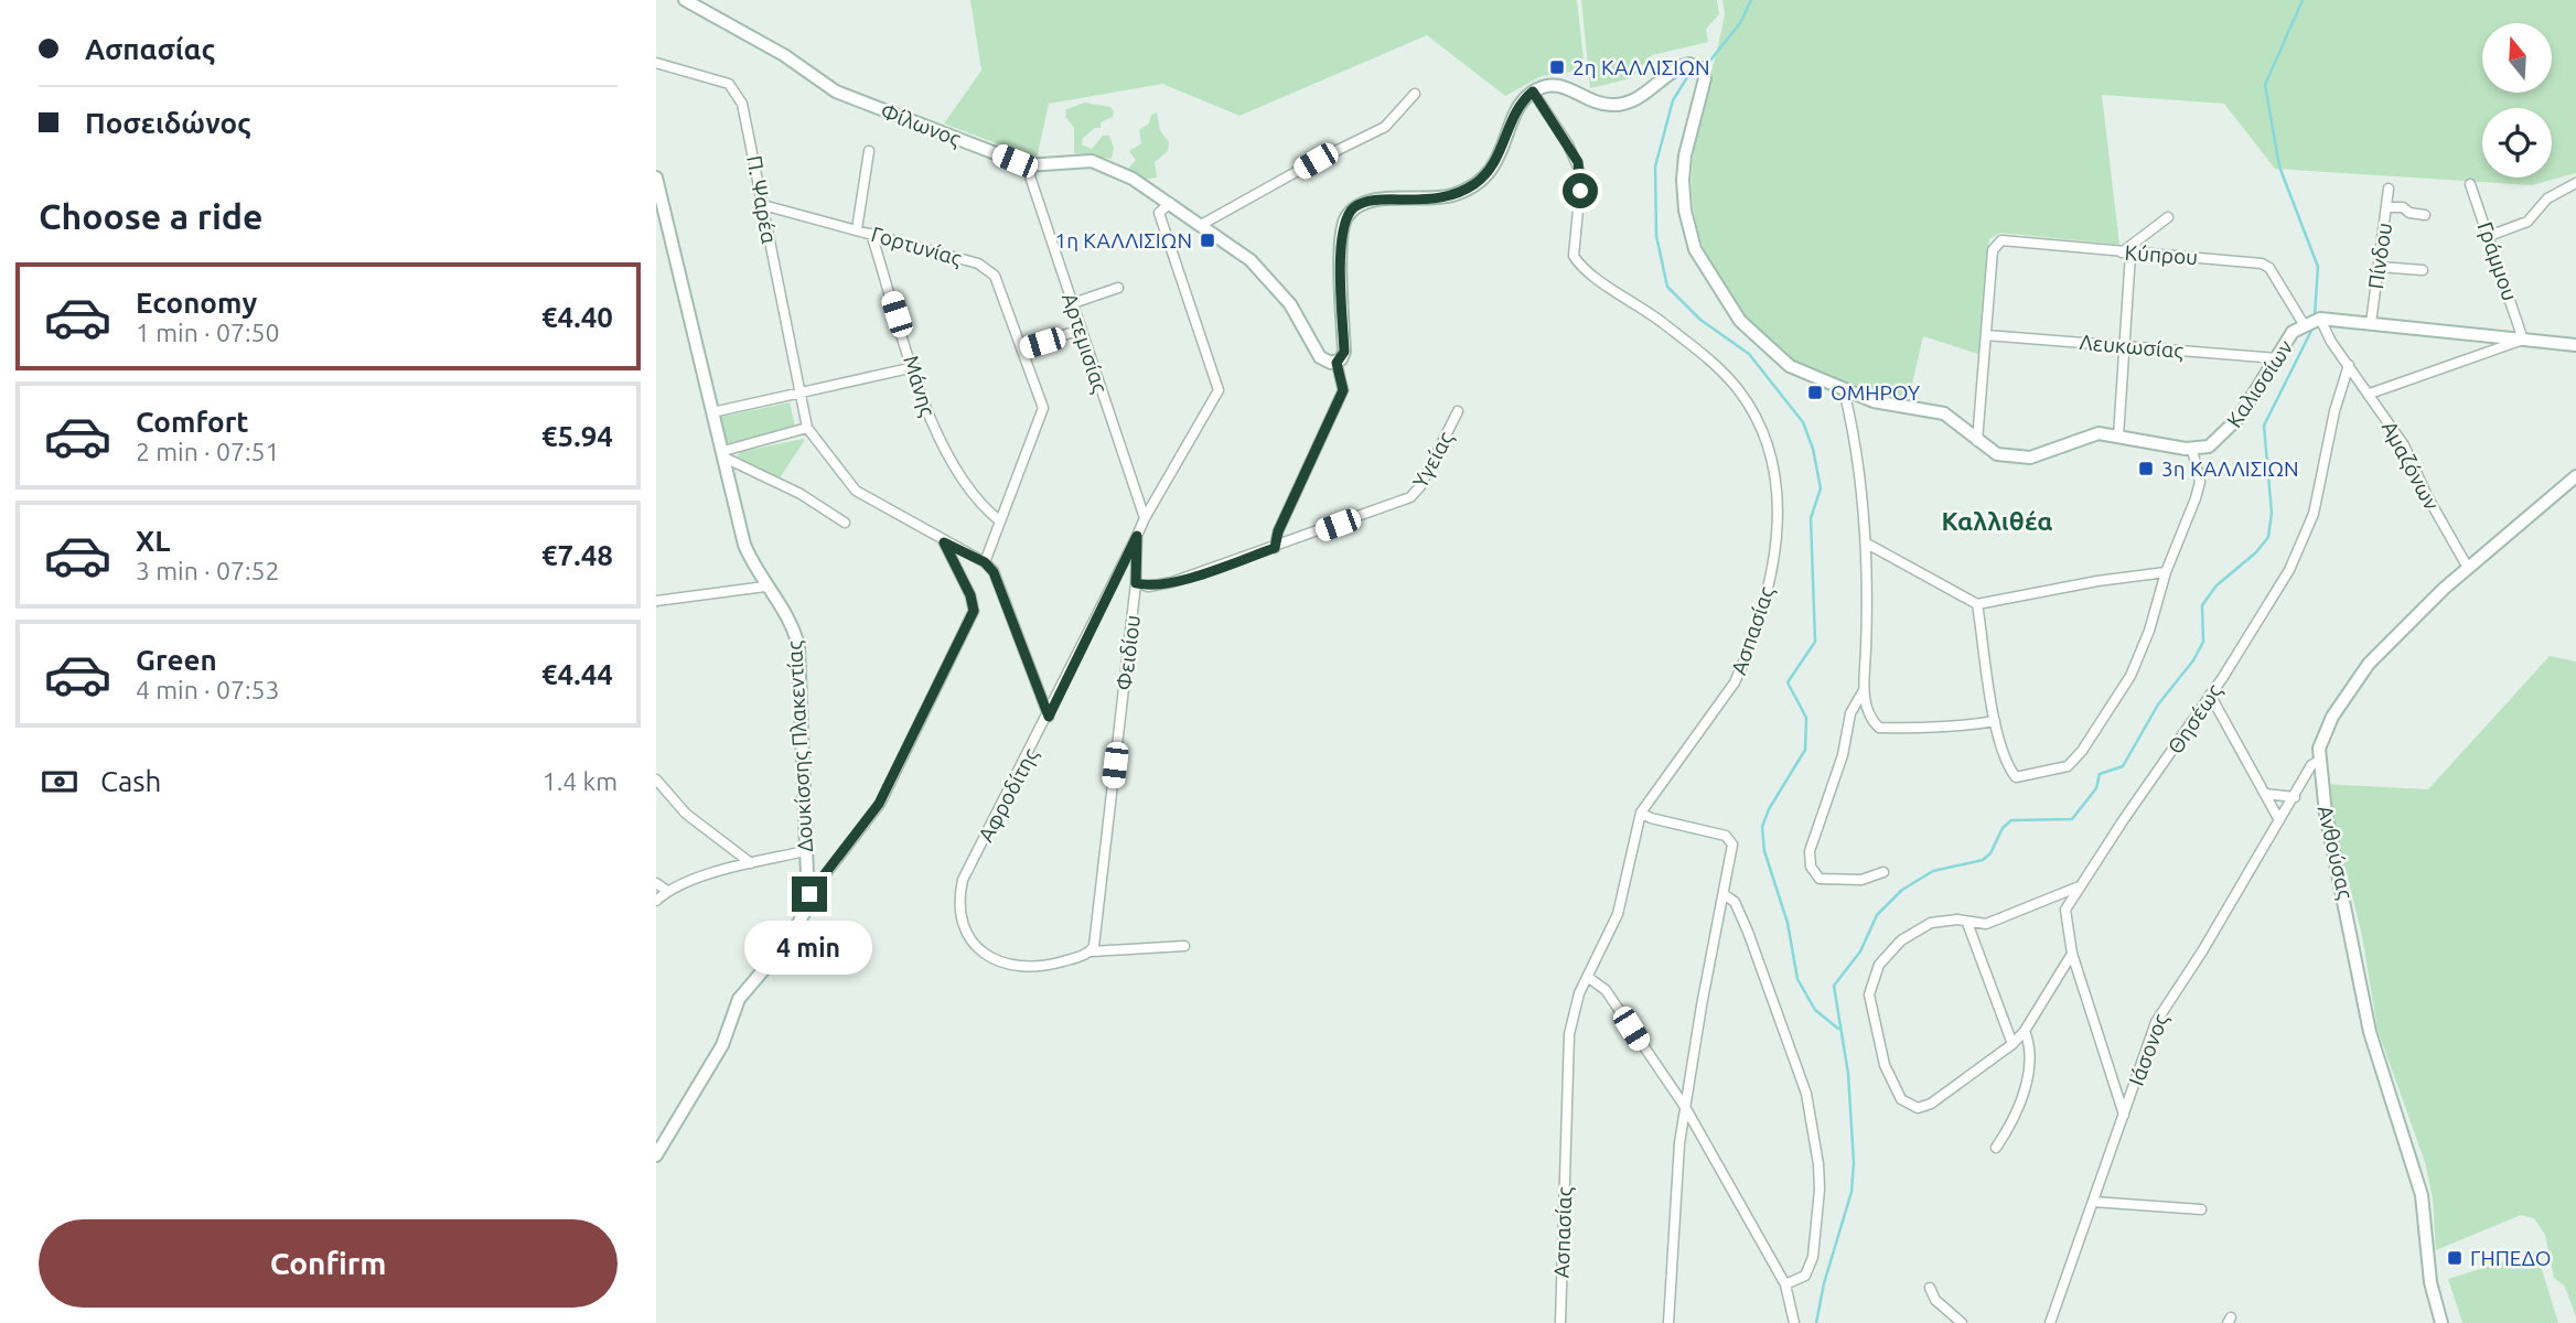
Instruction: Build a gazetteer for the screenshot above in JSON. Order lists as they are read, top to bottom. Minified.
{"streets":{"main road":["Φίλωνος","Καλισσίων","Δουκίσσης Πλακεντίας","Ανθούσας"],"street":["Π. Ψαρέα","Γορτυνίας","Κύπρου","Πίνδου","Γράμμου","Αρτεμισίας","Λευκωσίας","Μάνης","Υγείας","Αμαζόνων","Ασπασίας","Φειδίου","Θησέως","Αφροδίτης","Ιάσονος"]},"crossings":[["Φίλωνος","Αρτεμισίας"],["Φίλωνος","Φειδίου"],["Π. Ψαρέα","Γορτυνίας"],["Γορτυνίας","Μάνης"],["Κύπρου","Λευκωσίας"],["Κύπρου","Καλισσίων"],["Πίνδου","Καλισσίων"],["Γράμμου","Καλισσίων"],["Αρτεμισίας","Φειδίου"],["Λευκωσίας","Καλισσίων"],["Υγείας","Φειδίου"],["Αμαζόνων","Θησέως"],["Αμαζόνων","Ανθούσας"],["Φειδίου","Αφροδίτης"],["Ανθούσας","Ιάσονος"]],"districts":["Καλλιθέα"],"places":{"transit":["2η ΚΑΛΛΙΣΙΩΝ","1η ΚΑΛΛΙΣΙΩΝ","ΟΜΗΡΟΥ","3η ΚΑΛΛΙΣΙΩΝ","ΓΗΠΕΔΟ"]},"north":"top","page":{"banner":["Ασπασίας","Ποσειδώνος"],"heading":"Choose a ride","list":[{"name":"Economy","note":"1 min · 07:50","value":"€4.40"},{"name":"Comfort","note":"2 min · 07:51","value":"€5.94"},{"name":"XL","note":"3 min · 07:52","value":"€7.48"},{"name":"Green","note":"4 min · 07:53","value":"€4.44"}],"pay":["Cash","1.4 km"],"bubble":"4 min","buttons":"Confirm"}}
